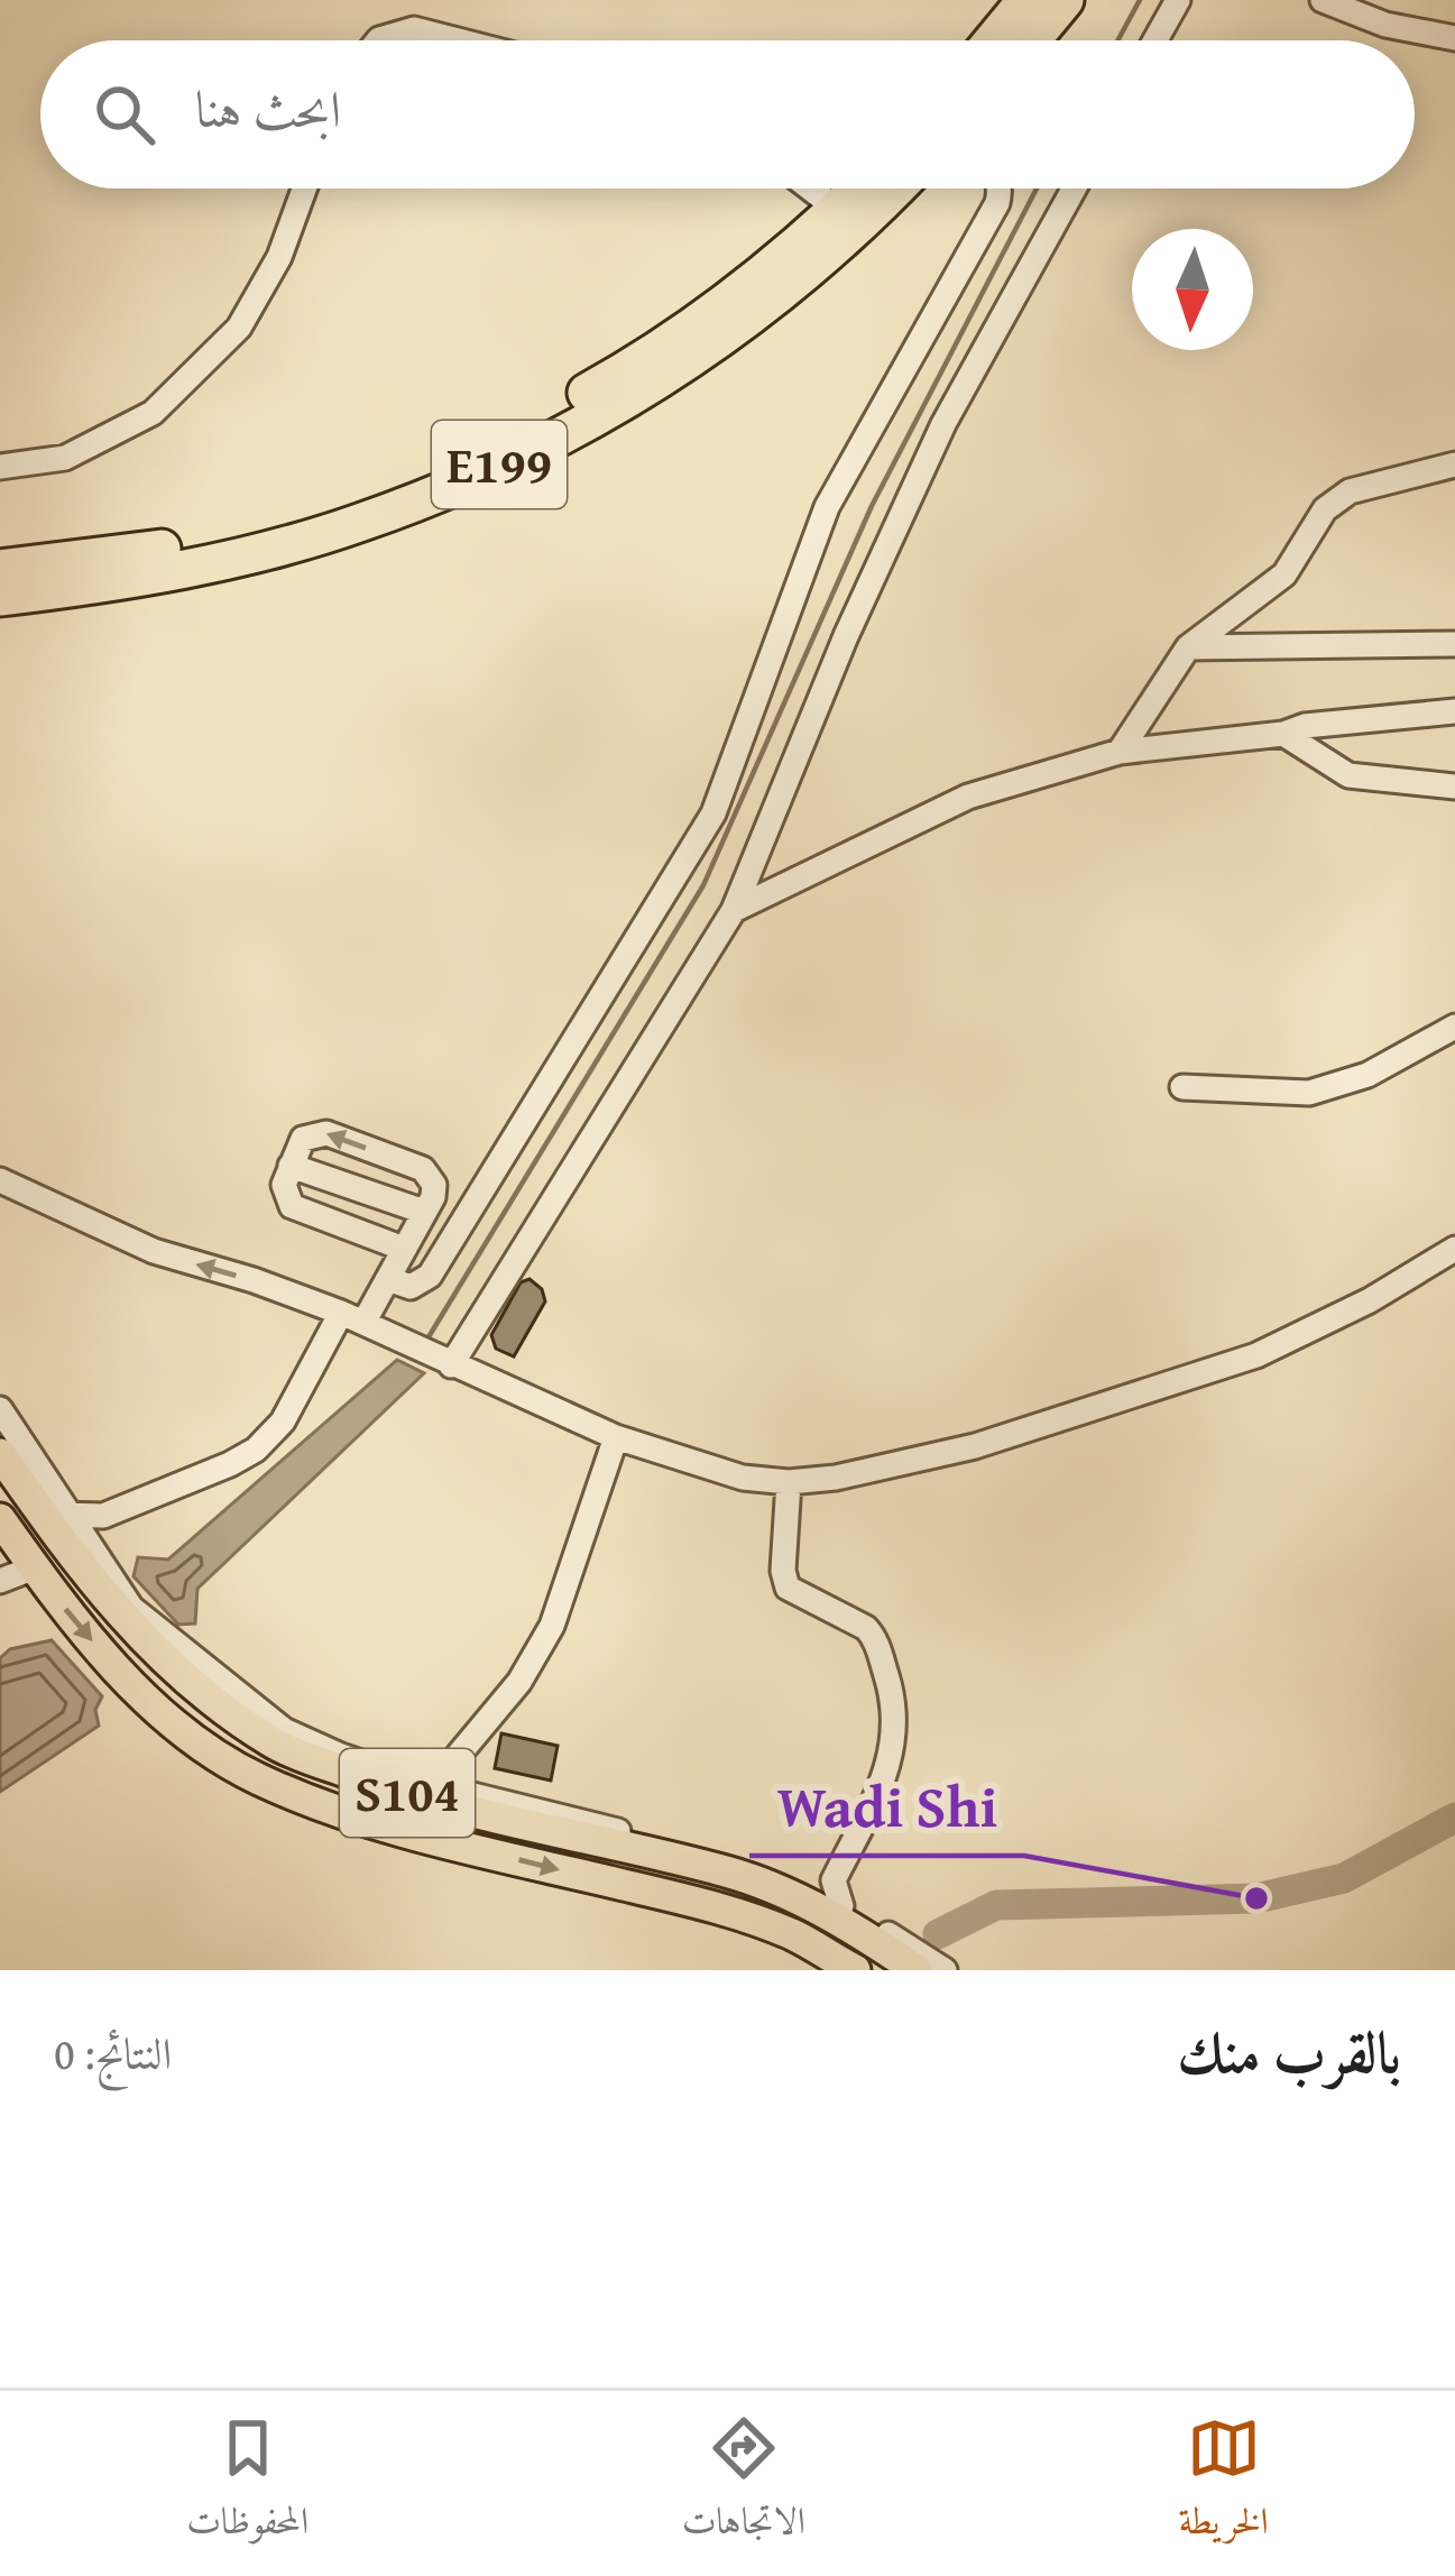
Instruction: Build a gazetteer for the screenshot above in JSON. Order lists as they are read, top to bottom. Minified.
{"streets":{"highway":["E199"],"main road":["S104"]},"places":["Wadi Shi"],"north":"bottom","page":{"search":"ابحث هنا","heading":["بالقرب منك","النتائج: 0"],"nav":["الخريطة","الاتجاهات","المحفوظات"]}}
